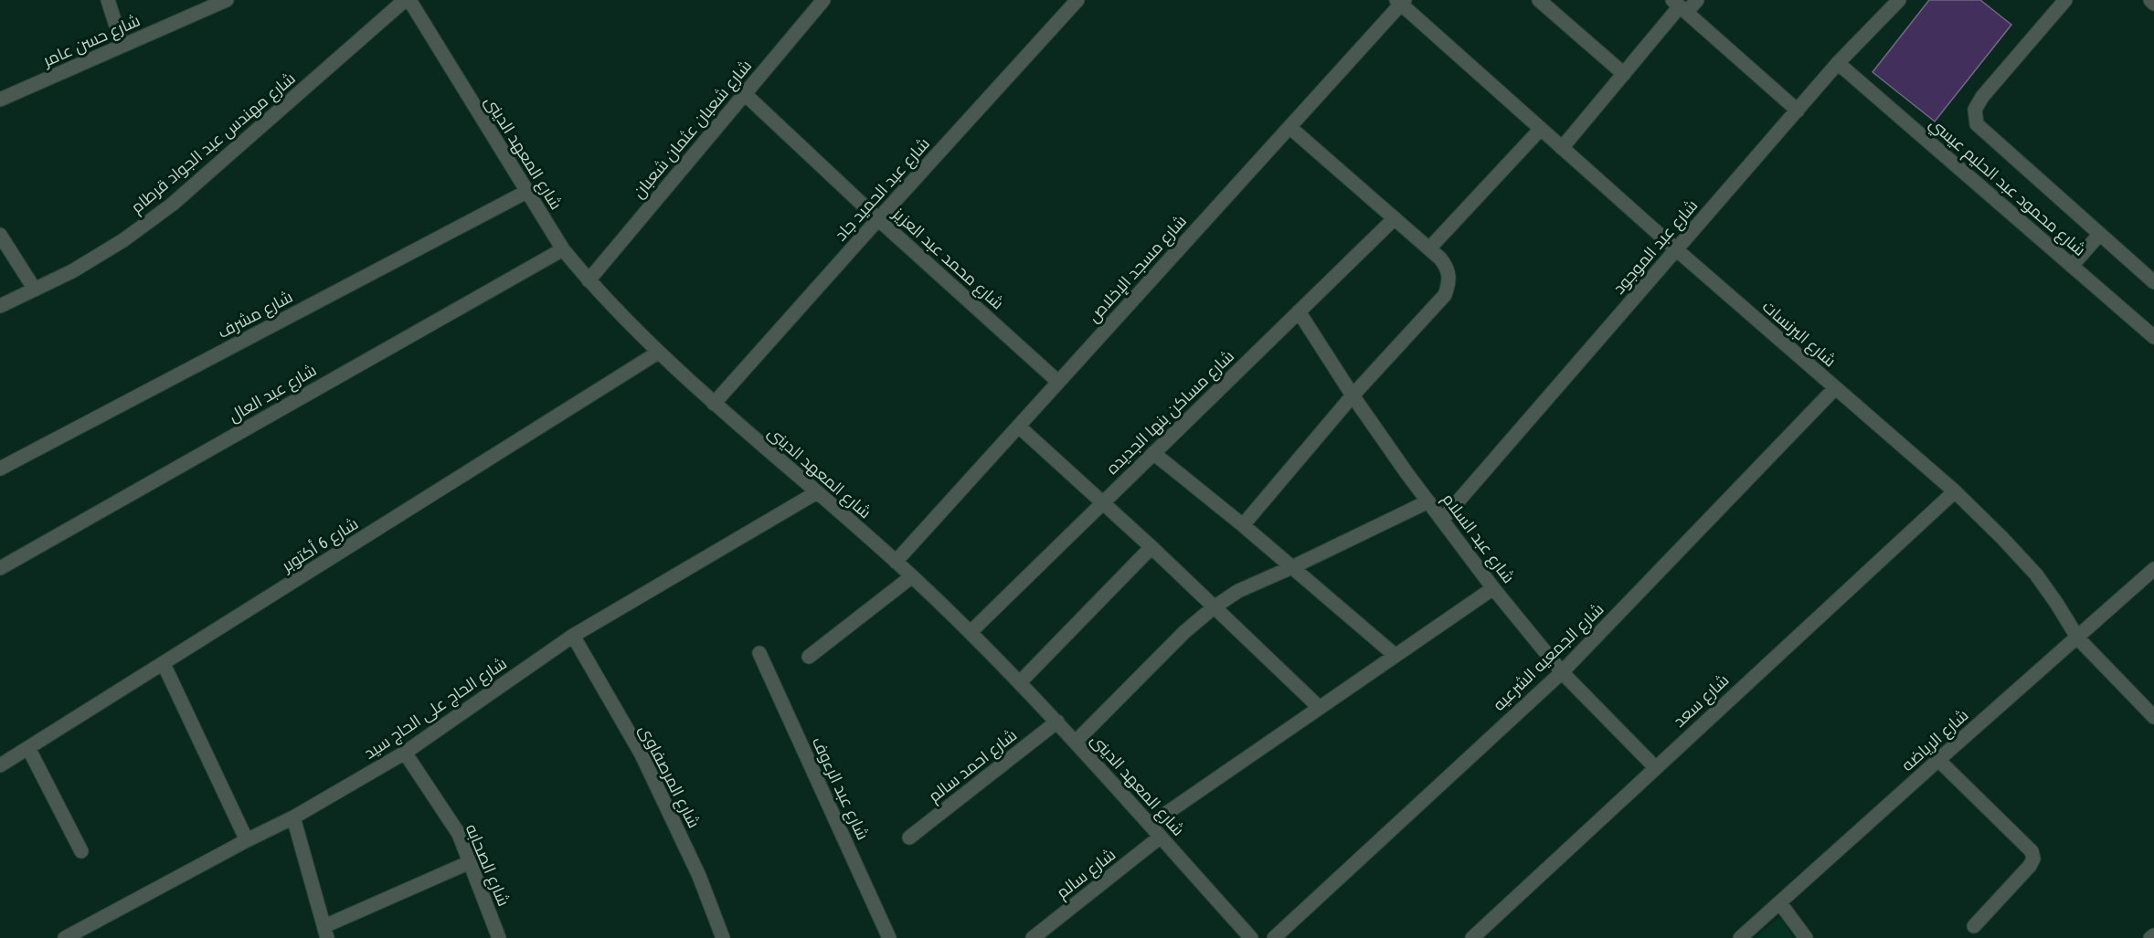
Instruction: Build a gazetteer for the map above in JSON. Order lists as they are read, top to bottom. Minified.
{"streets":{"street":["شارع حسن عامر","شارع شعبان عثمان شعبان","شارع مهندس عبد الجواد قرطام","شارع المعهد الدينى","شارع محمود عبد الحليم عيسي","شارع عبد الحميد جاد","شارع عبد الموجود","شارع محمد عبد العزيز","شارع مسجد الإخلاص","شارع مشرف","شارع البرنسات","شارع عبد العال","شارع مساكن بنها الجديده","شارع عبد السلام","شارع 6 أكتوبر","شارع الجمعيه الشرعيه","شارع سعد","شارع الحاج على الحاج سيد","شارع الرياضه","شارع احمد سالم","شارع المرصفاوى","شارع عبد الرءوف","شارع الصحابه","شارع سالم"]},"crossings":[["شارع شعبان عثمان شعبان","شارع المعهد الدينى"],["شارع شعبان عثمان شعبان","شارع محمد عبد العزيز"],["شارع المعهد الدينى","شارع عبد الحميد جاد"],["شارع المعهد الدينى","شارع مسجد الإخلاص"],["شارع المعهد الدينى","شارع مشرف"],["شارع المعهد الدينى","شارع عبد العال"],["شارع المعهد الدينى","شارع مساكن بنها الجديده"],["شارع المعهد الدينى","شارع 6 أكتوبر"],["شارع المعهد الدينى","شارع الحاج على الحاج سيد"],["شارع المعهد الدينى","شارع احمد سالم"],["شارع المعهد الدينى","شارع سالم"],["شارع محمود عبد الحليم عيسي","شارع عبد الموجود"],["شارع عبد الحميد جاد","شارع محمد عبد العزيز"],["شارع عبد الموجود","شارع البرنسات"],["شارع عبد الموجود","شارع عبد السلام"],["شارع محمد عبد العزيز","شارع مسجد الإخلاص"],["شارع مسجد الإخلاص","شارع البرنسات"],["شارع البرنسات","شارع الجمعيه الشرعيه"],["شارع البرنسات","شارع سعد"],["شارع البرنسات","شارع الرياضه"],["شارع مساكن بنها الجديده","شارع عبد السلام"],["شارع عبد السلام","شارع الجمعيه الشرعيه"],["شارع عبد السلام","شارع سعد"],["شارع الحاج على الحاج سيد","شارع المرصفاوى"],["شارع الحاج على الحاج سيد","شارع الصحابه"]]}
